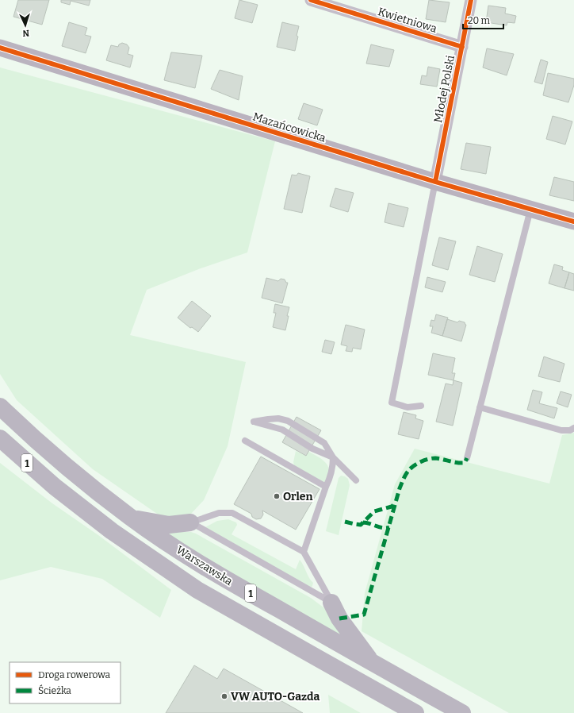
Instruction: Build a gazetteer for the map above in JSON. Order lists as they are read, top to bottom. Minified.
{"streets":{"main road":["1","Warszawska"],"street":["Kwietniowa","Młodej Polski","Mazańcowicka"]},"crossings":[["Kwietniowa","Młodej Polski"],["Młodej Polski","Mazańcowicka"]],"places":["Orlen","VW AUTO-Gazda"],"legend":["Droga rowerowa","Ścieżka"],"scale_bar":"20 m","north":"bottom"}
